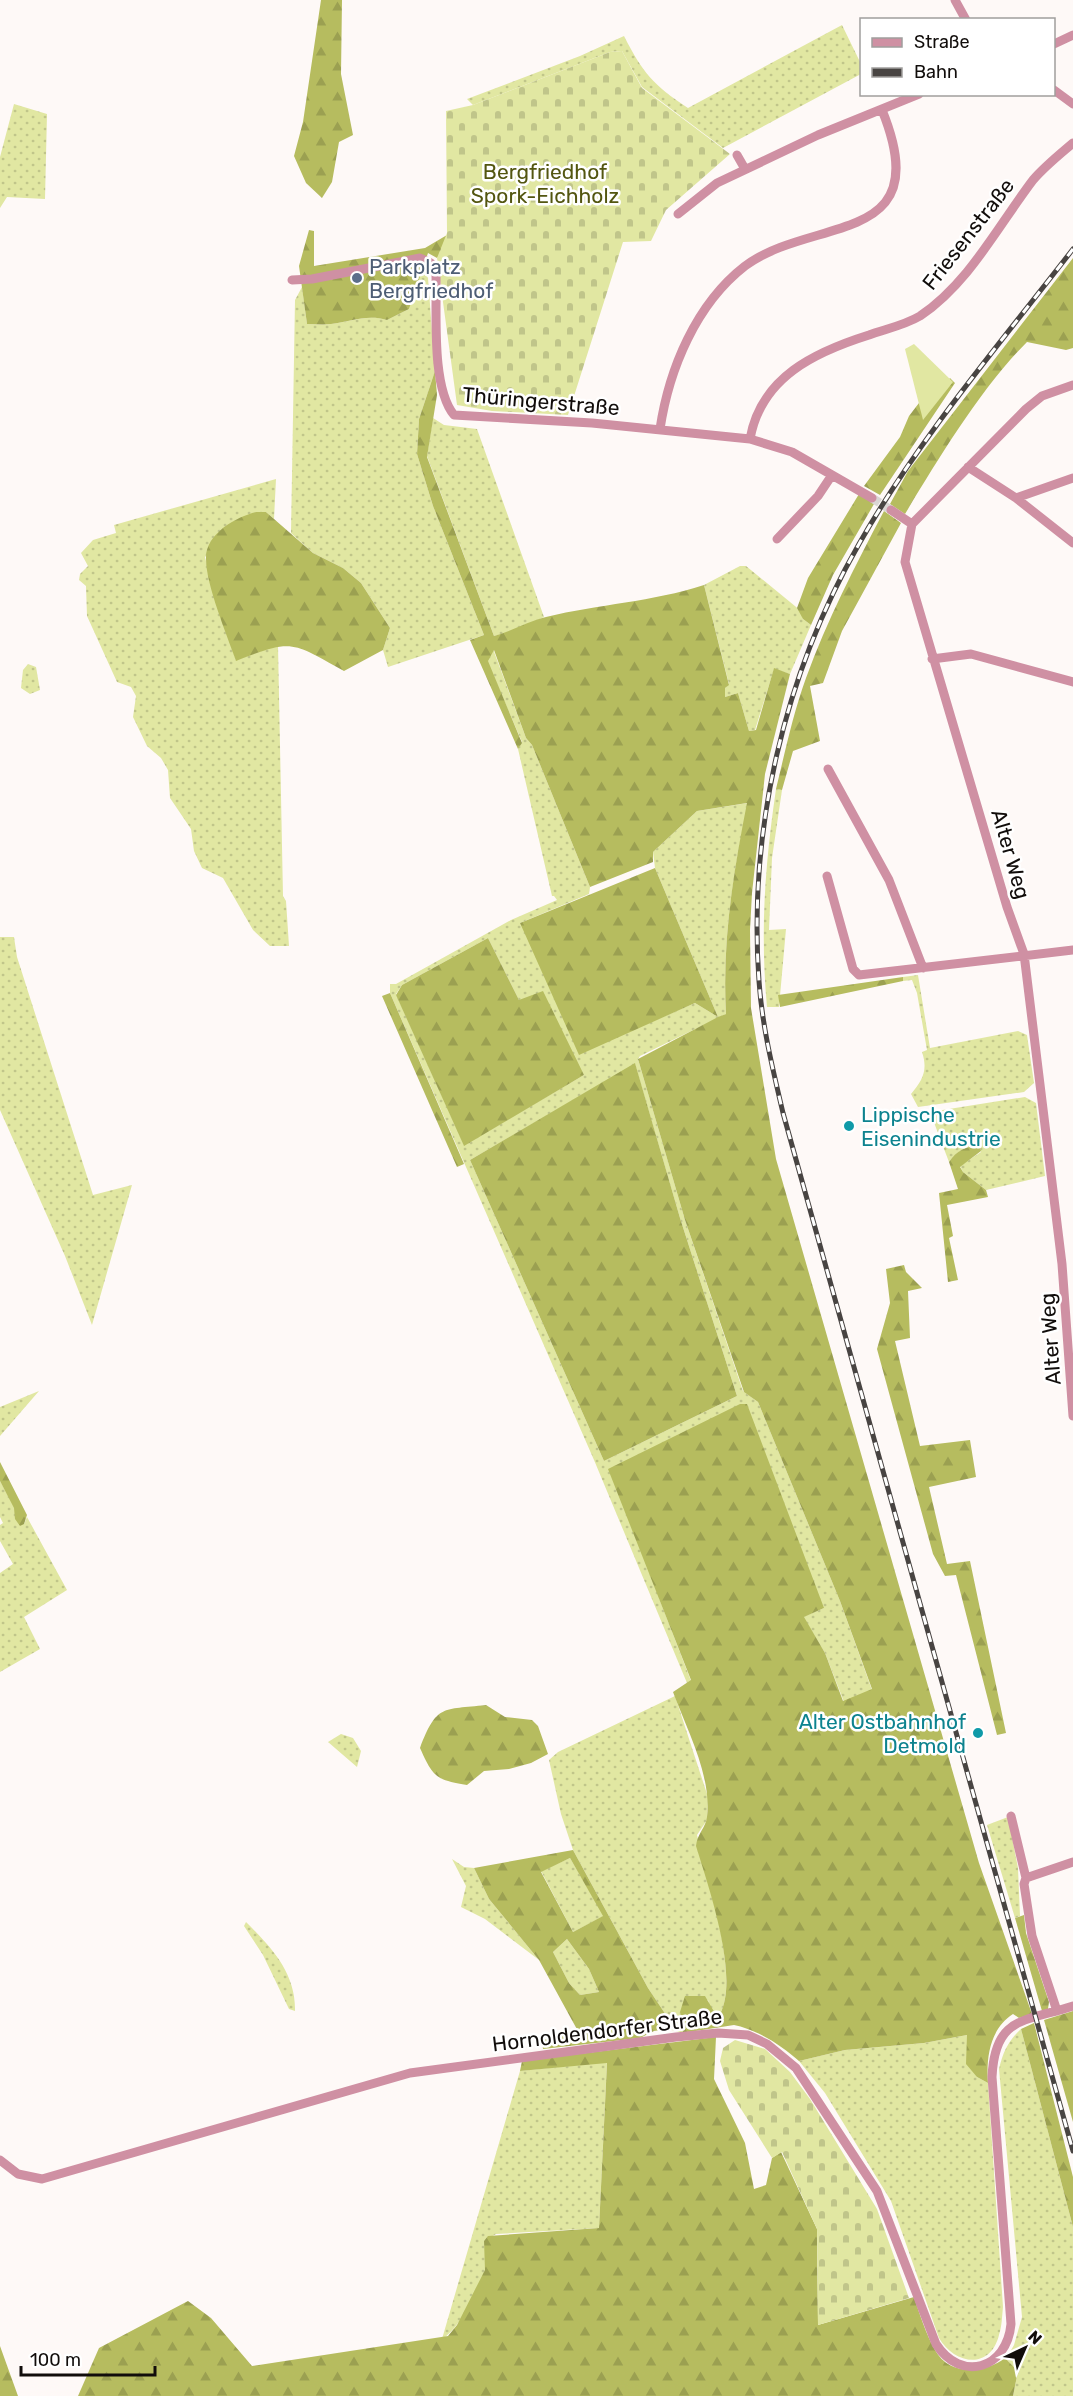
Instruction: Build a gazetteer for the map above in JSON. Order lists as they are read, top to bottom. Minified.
{"streets":{"street":["Friesenstraße","Thüringerstraße","Alter Weg","Hornoldendorfer Straße"]},"crossings":[["Friesenstraße","Thüringerstraße"]],"parks":["Bergfriedhof Spork-Eichholz"],"places":["Parkplatz Bergfriedhof","Lippische Eisenindustrie","Alter Ostbahnhof Detmold"],"legend":["Straße","Bahn"],"scale_bar":"100 m","north":"top right"}
